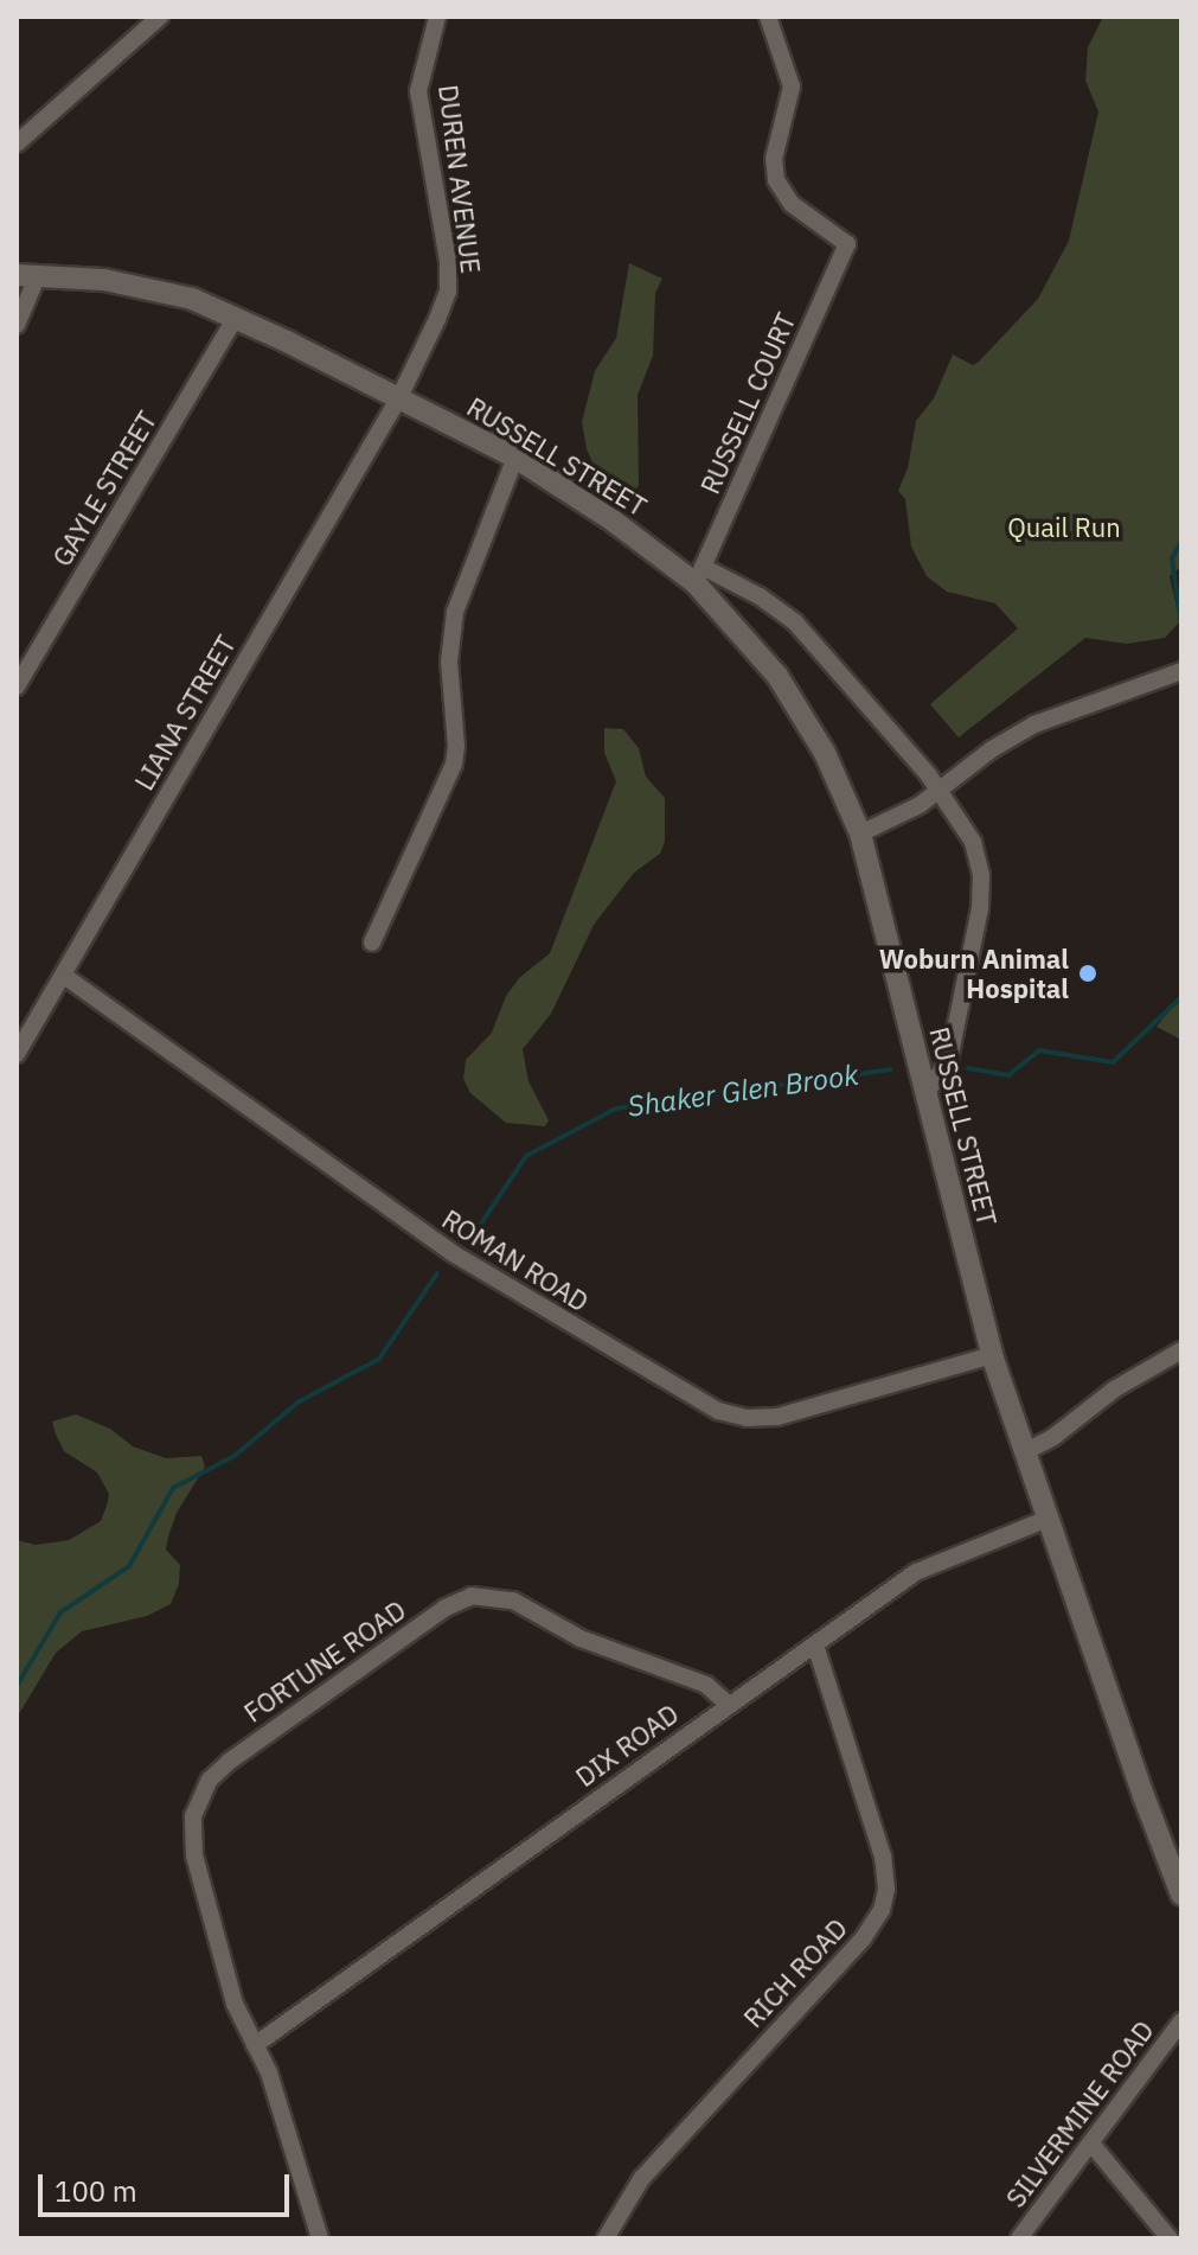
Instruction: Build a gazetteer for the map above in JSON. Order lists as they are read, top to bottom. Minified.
{"streets":{"street":["DUREN AVENUE","RUSSELL COURT","RUSSELL STREET","GAYLE STREET","LIANA STREET","ROMAN ROAD","FORTUNE ROAD","DIX ROAD","RICH ROAD","SILVERMINE ROAD"]},"crossings":[["DUREN AVENUE","RUSSELL STREET"],["DUREN AVENUE","LIANA STREET"],["RUSSELL COURT","RUSSELL STREET"],["RUSSELL STREET","GAYLE STREET"],["RUSSELL STREET","LIANA STREET"],["RUSSELL STREET","ROMAN ROAD"],["RUSSELL STREET","DIX ROAD"],["LIANA STREET","ROMAN ROAD"],["FORTUNE ROAD","DIX ROAD"],["DIX ROAD","RICH ROAD"]],"water":["Shaker Glen Brook"],"parks":["Quail Run"],"places":["Woburn Animal Hospital"],"scale_bar":"100 m"}
